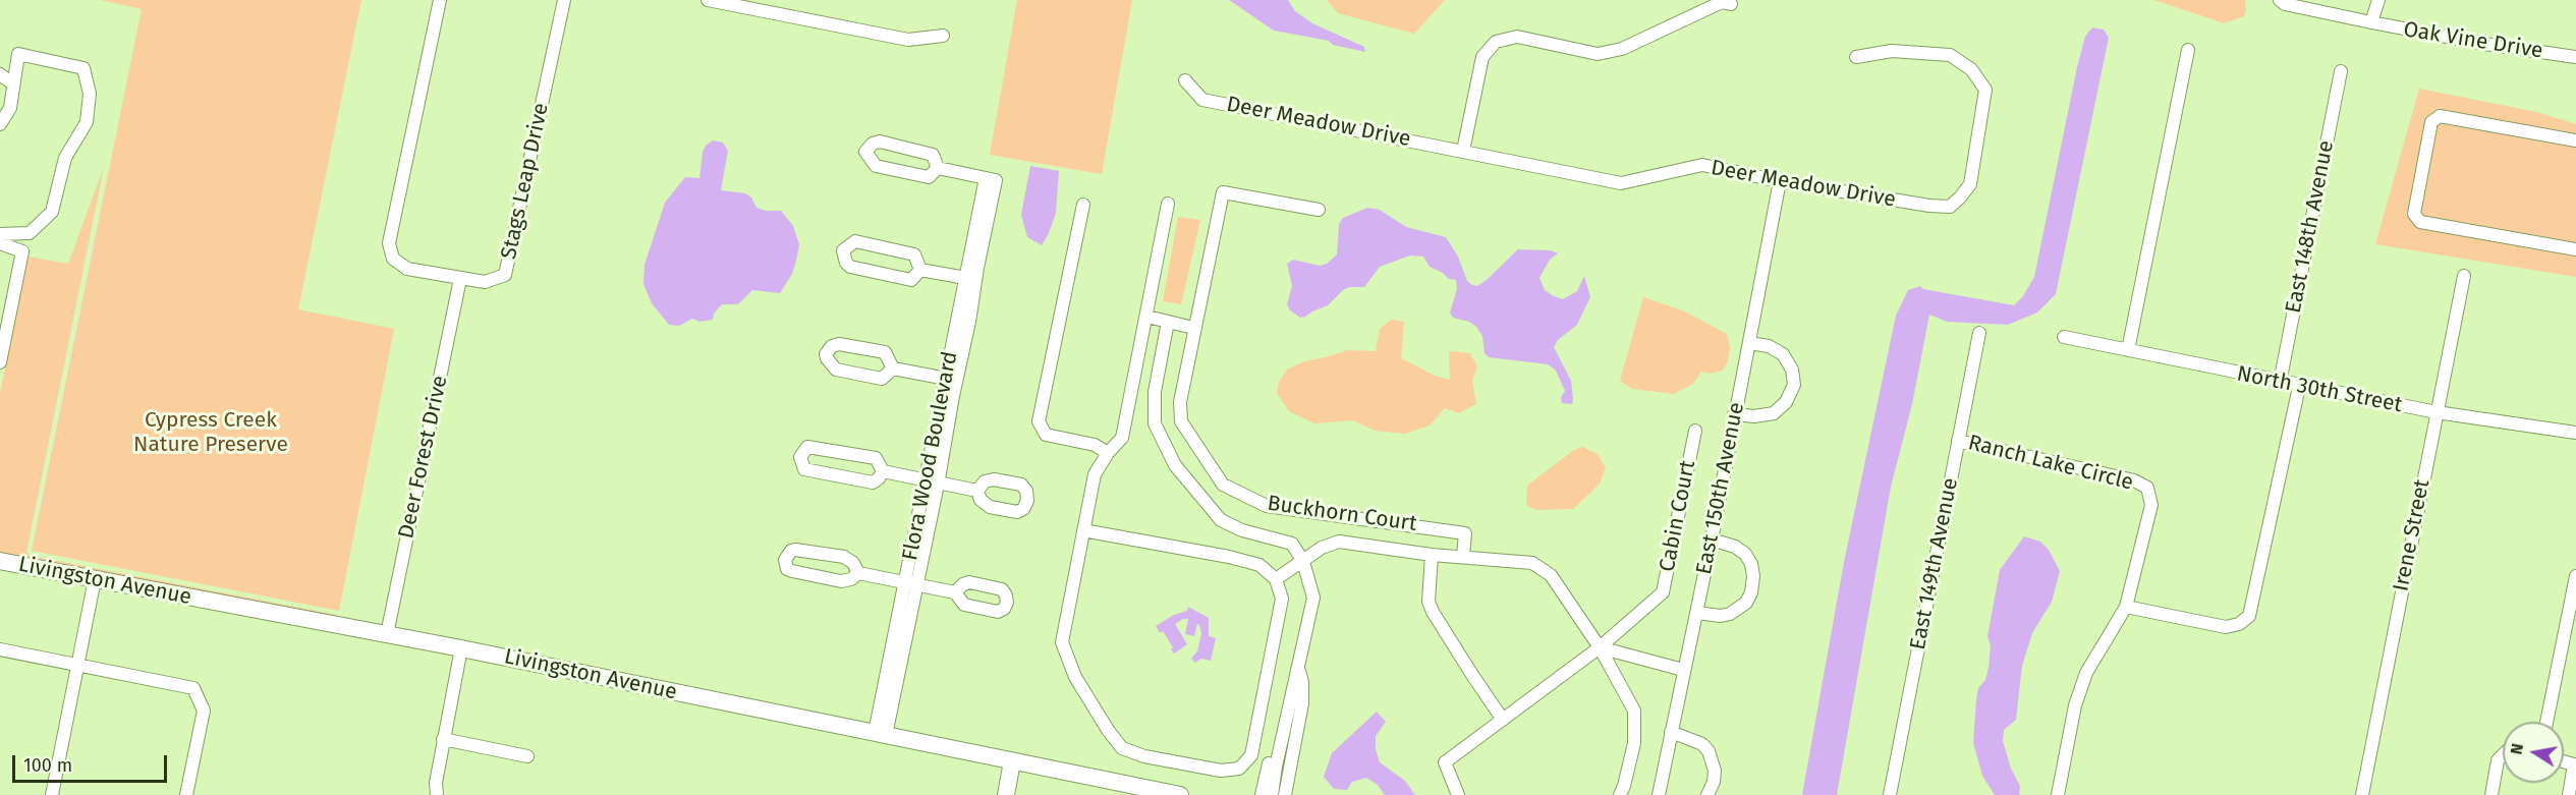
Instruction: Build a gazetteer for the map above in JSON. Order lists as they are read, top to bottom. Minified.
{"streets":{"street":["Oak Vine Drive","Deer Meadow Drive","Stags Leap Drive","East 148th Avenue","North 30th Street","Flora Wood Boulevard","Deer Forest Drive","Ranch Lake Circle","East 150th Avenue","Buckhorn Court","Cabin Court","Irene Street","East 149th Avenue","Livingston Avenue"]},"crossings":[["Deer Meadow Drive","East 150th Avenue"],["Stags Leap Drive","Deer Forest Drive"],["East 148th Avenue","North 30th Street"],["North 30th Street","Irene Street"],["Flora Wood Boulevard","Livingston Avenue"],["Deer Forest Drive","Livingston Avenue"],["Ranch Lake Circle","East 149th Avenue"]],"parks":["Cypress Creek Nature Preserve"],"scale_bar":"100 m","north":"left"}
